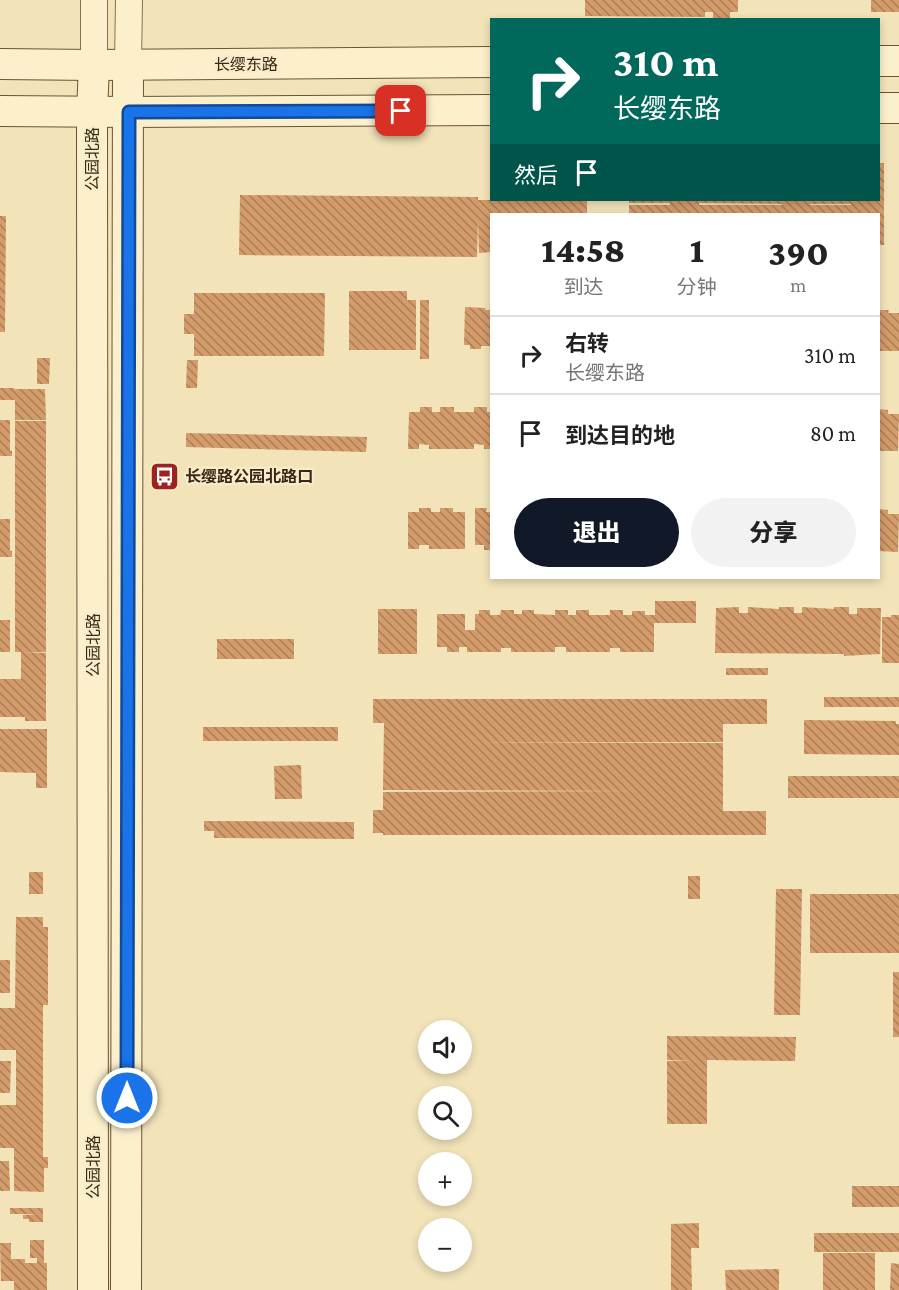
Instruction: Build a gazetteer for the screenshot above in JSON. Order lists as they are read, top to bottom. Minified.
{"streets":{"main road":["长缨东路","公园北路"]},"crossings":[["长缨东路","公园北路"]],"places":{"bus stop":["长缨路公园北路口"]},"page":{"turn":["310 m","长缨东路"],"then":"然后","eta":["14:58","到达","1","分钟","390","m"],"list":[{"name":"右转","note":"长缨东路","value":"310 m"},{"name":"到达目的地","value":"80 m"}],"buttons":["退出","分享"],"map_buttons":["+","−"]}}
